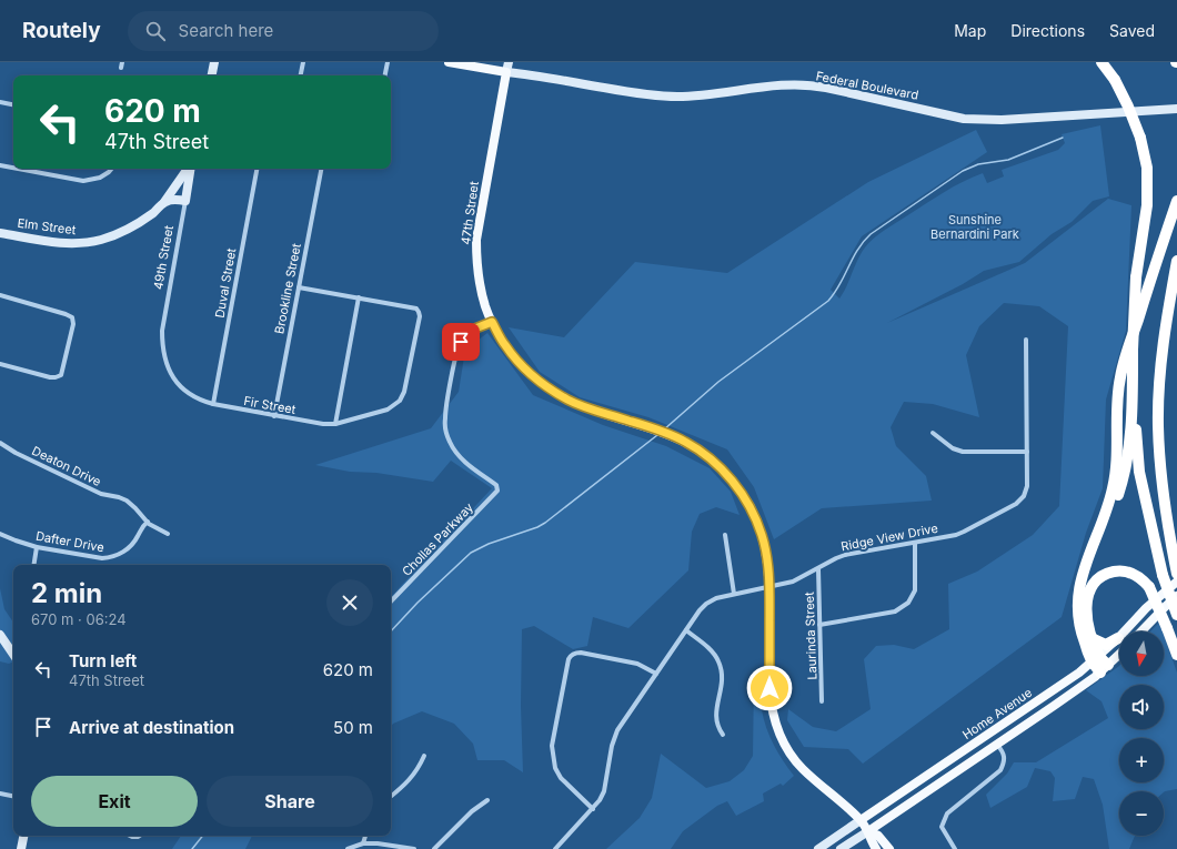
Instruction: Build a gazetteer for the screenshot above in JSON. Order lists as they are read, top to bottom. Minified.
{"streets":{"main road":["Federal Boulevard","47th Street","Elm Street","49th Street","Home Avenue"],"street":["Duval Street","Brookline Street","Fir Street","Deaton Drive","Ridge View Drive","Chollas Parkway","Dafter Drive","Laurinda Street"]},"crossings":[["Federal Boulevard","47th Street"],["47th Street","Ridge View Drive"],["47th Street","Chollas Parkway"],["47th Street","Home Avenue"],["49th Street","Fir Street"],["Duval Street","Fir Street"],["Brookline Street","Fir Street"],["Deaton Drive","Dafter Drive"],["Ridge View Drive","Laurinda Street"]],"parks":["Sunshine Bernardini Park"],"north":"bottom","page":{"header":"Routely","search":"Search here","nav":["Map","Directions","Saved"],"turn":["620 m","47th Street"],"heading":["2 min","670 m · 06:24"],"map_buttons":["+","−"],"list":[{"name":"Turn left","note":"47th Street","value":"620 m"},{"name":"Arrive at destination","value":"50 m"}],"buttons":["Exit","Share"]}}
